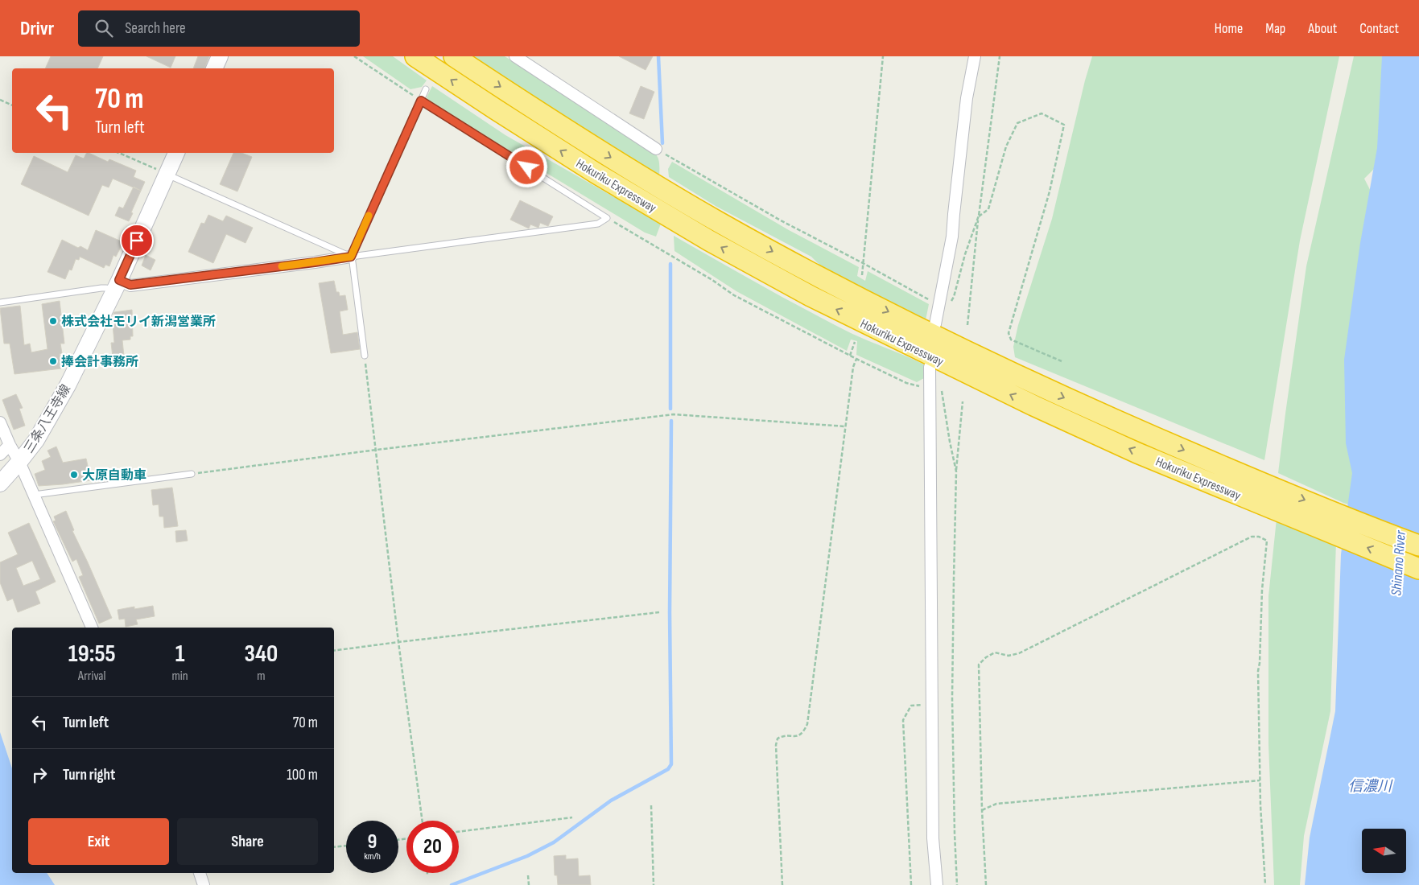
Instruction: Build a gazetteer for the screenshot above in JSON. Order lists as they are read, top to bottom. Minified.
{"streets":{"highway":["Hokuriku Expressway"],"main road":["三条八王寺線"]},"water":["Shinano River","信濃川"],"places":["株式会社モリイ新潟営業所","捧会計事務所","大原自動車"],"north":"left","page":{"header":"Drivr","search":"Search here","nav":["Home","Map","About","Contact"],"turn":["70 m","Turn left"],"eta":["19:55","Arrival","1","min","340","m"],"list":[{"name":"Turn left","value":"70 m"},{"name":"Turn right","value":"100 m"}],"buttons":["Exit","Share"],"speed":"9 km/h","limit":"20"}}
